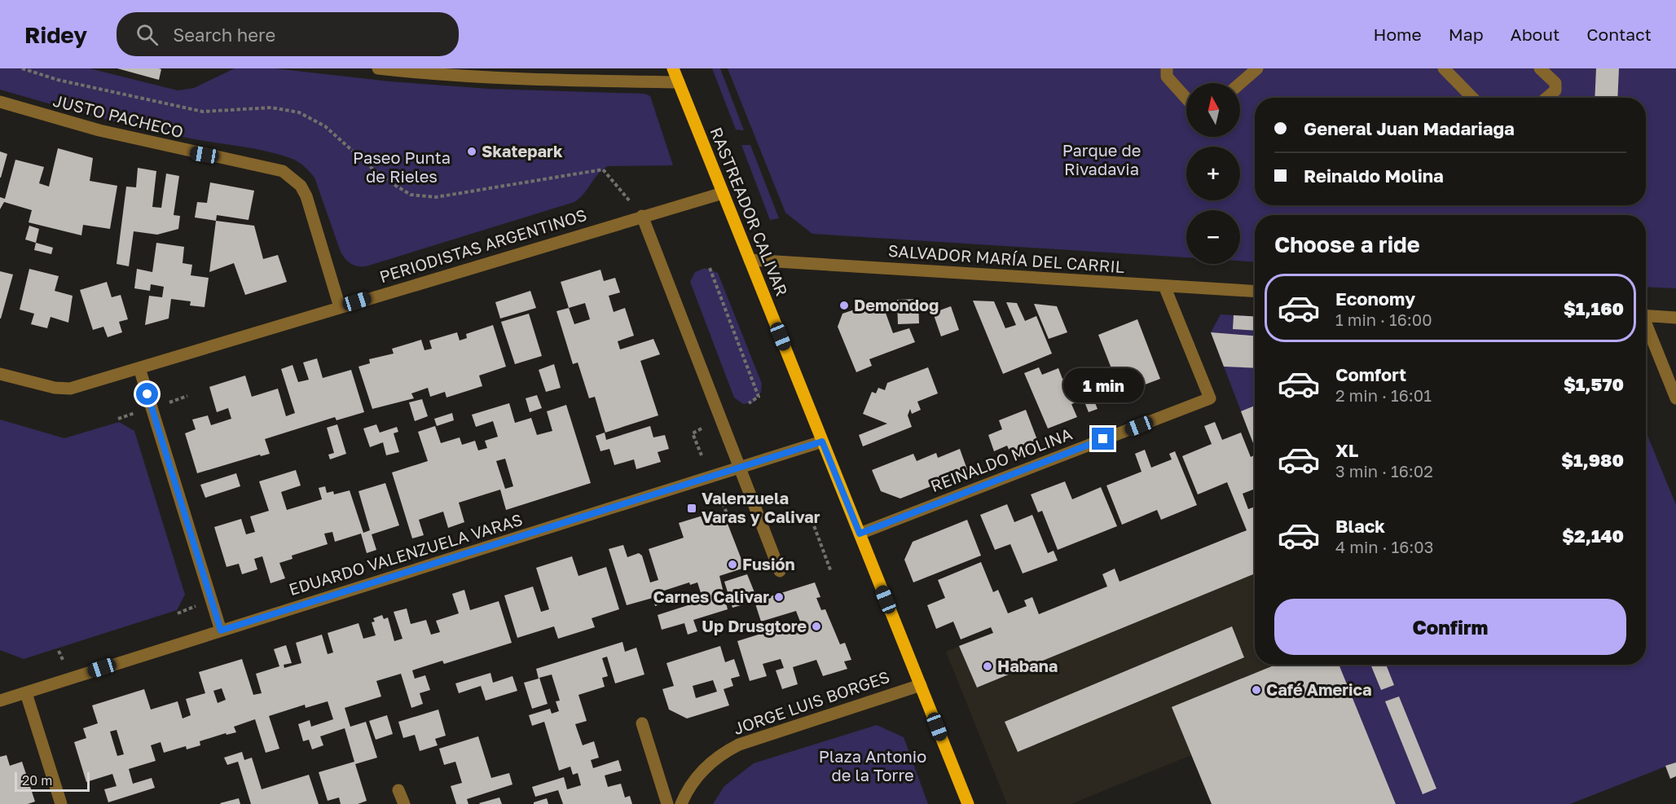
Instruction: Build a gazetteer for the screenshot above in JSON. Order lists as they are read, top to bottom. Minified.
{"streets":{"main road":["RASTREADOR CALIVAR"],"street":["JUSTO PACHECO","PERIODISTAS ARGENTINOS","SALVADOR MARÍA DEL CARRIL","REINALDO MOLINA","EDUARDO VALENZUELA VARAS","JORGE LUIS BORGES"]},"crossings":[["JUSTO PACHECO","PERIODISTAS ARGENTINOS"],["RASTREADOR CALIVAR","PERIODISTAS ARGENTINOS"],["RASTREADOR CALIVAR","SALVADOR MARÍA DEL CARRIL"],["RASTREADOR CALIVAR","REINALDO MOLINA"],["RASTREADOR CALIVAR","EDUARDO VALENZUELA VARAS"],["RASTREADOR CALIVAR","JORGE LUIS BORGES"],["SALVADOR MARÍA DEL CARRIL","REINALDO MOLINA"]],"parks":["Parque de Rivadavia","Paseo Punta de Rieles","Plaza Antonio de la Torre"],"places":{"other":["Skatepark","Demondog","Fusión","Carnes Calivar","Up Drusgtore","Habana","Café America"],"transit":["Valenzuela Varas y Calivar"]},"scale_bar":"20 m","north":"top","page":{"header":"Ridey","search":"Search here","nav":["Home","Map","About","Contact"],"map_buttons":["+","−"],"banner":["General Juan Madariaga","Reinaldo Molina"],"heading":"Choose a ride","list":[{"name":"Economy","note":"1 min · 16:00","value":"$1,160"},{"name":"Comfort","note":"2 min · 16:01","value":"$1,570"},{"name":"XL","note":"3 min · 16:02","value":"$1,980"},{"name":"Black","note":"4 min · 16:03","value":"$2,140"}],"bubble":"1 min","buttons":"Confirm","scale":"20 m"}}
